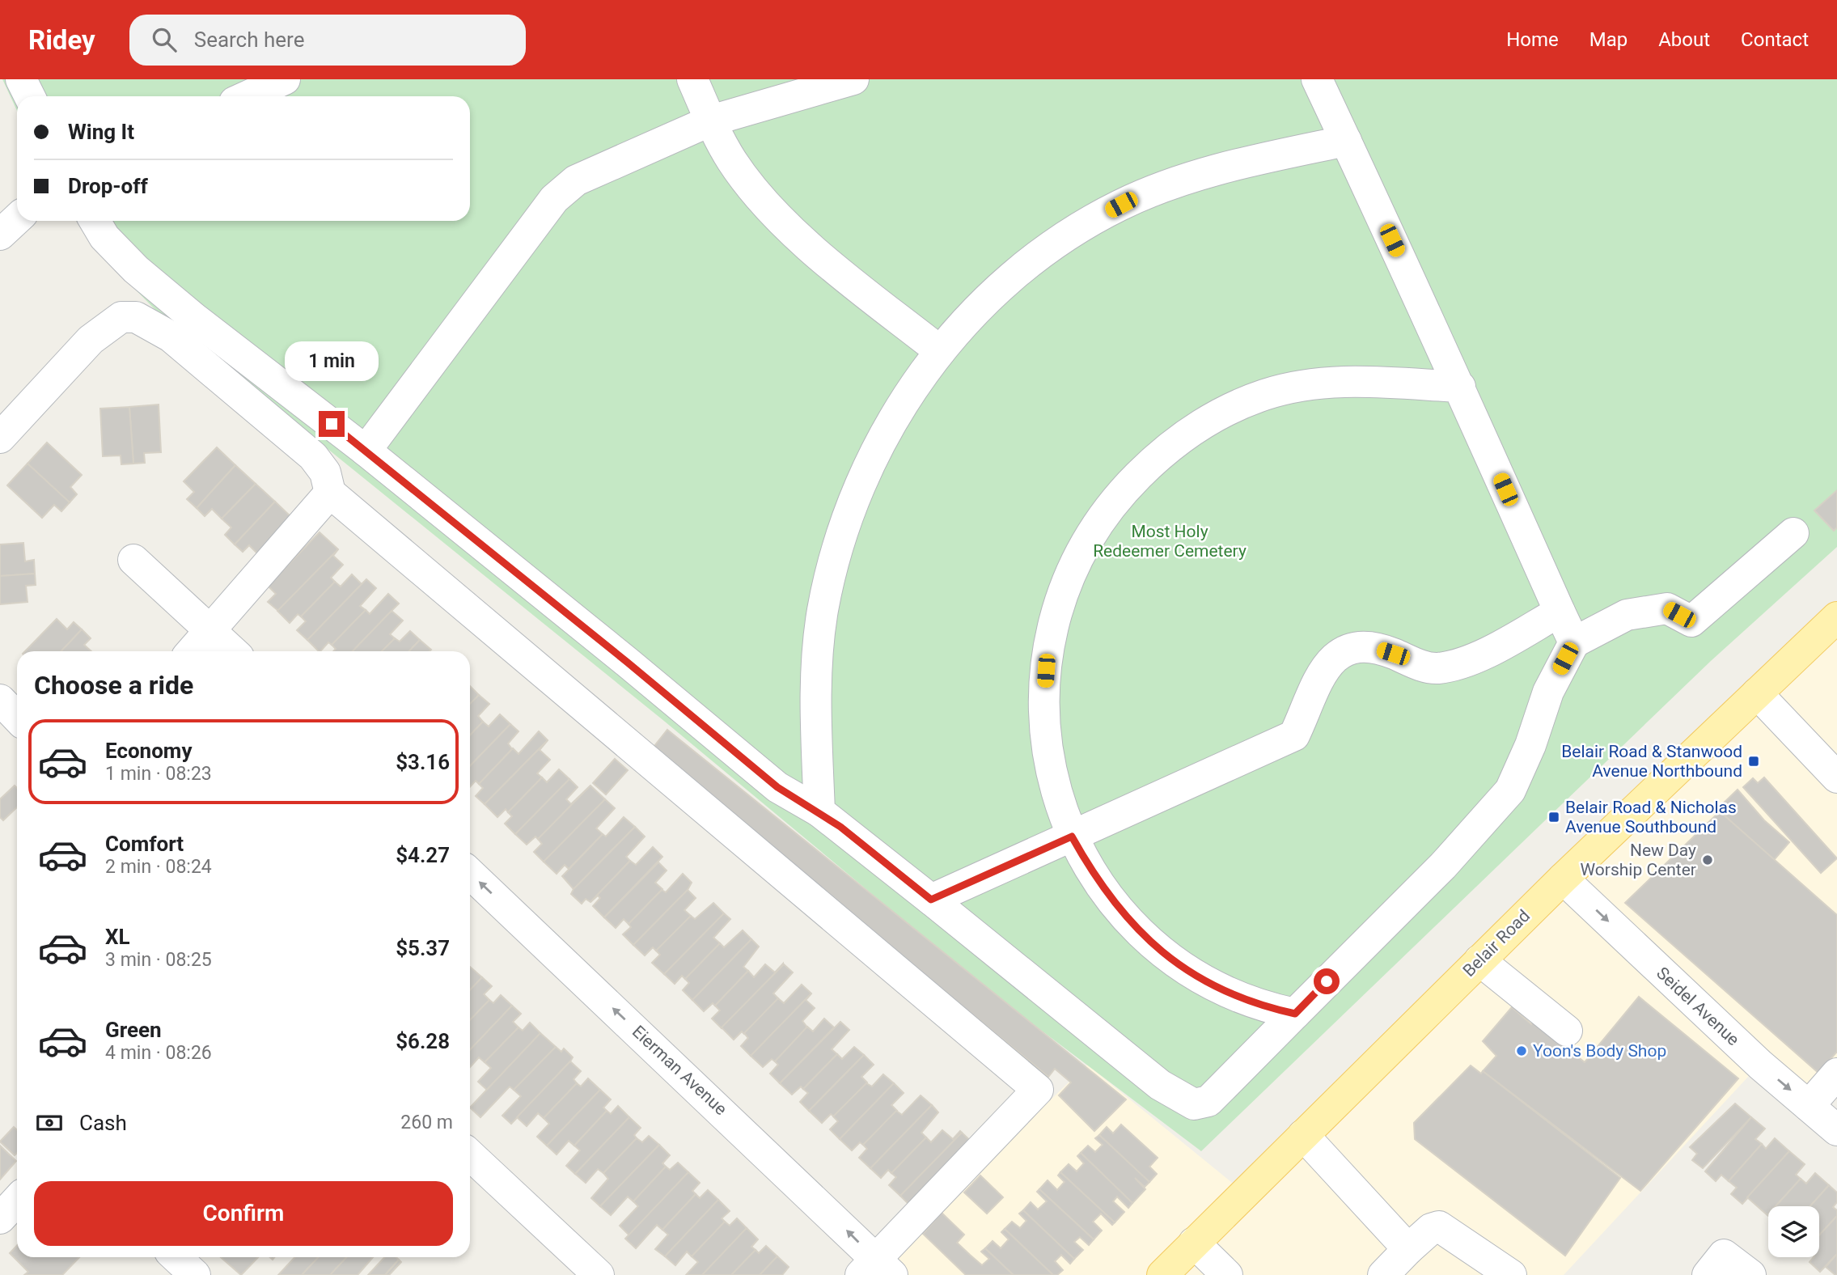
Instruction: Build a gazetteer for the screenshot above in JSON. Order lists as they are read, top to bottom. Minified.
{"streets":{"main road":["Belair Road"],"street":["Seidel Avenue","Eierman Avenue"]},"crossings":[["Belair Road","Seidel Avenue"]],"parks":["Most Holy Redeemer Cemetery"],"places":{"transit":["Belair Road & Stanwood Avenue Northbound","Belair Road & Nicholas Avenue Southbound"],"other":["New Day Worship Center","Yoon's Body Shop"]},"page":{"header":"Ridey","search":"Search here","nav":["Home","Map","About","Contact"],"banner":["Wing It","Drop-off"],"bubble":"1 min","heading":"Choose a ride","list":[{"name":"Economy","note":"1 min · 08:23","value":"$3.16"},{"name":"Comfort","note":"2 min · 08:24","value":"$4.27"},{"name":"XL","note":"3 min · 08:25","value":"$5.37"},{"name":"Green","note":"4 min · 08:26","value":"$6.28"}],"pay":["Cash","260 m"],"buttons":"Confirm"}}
